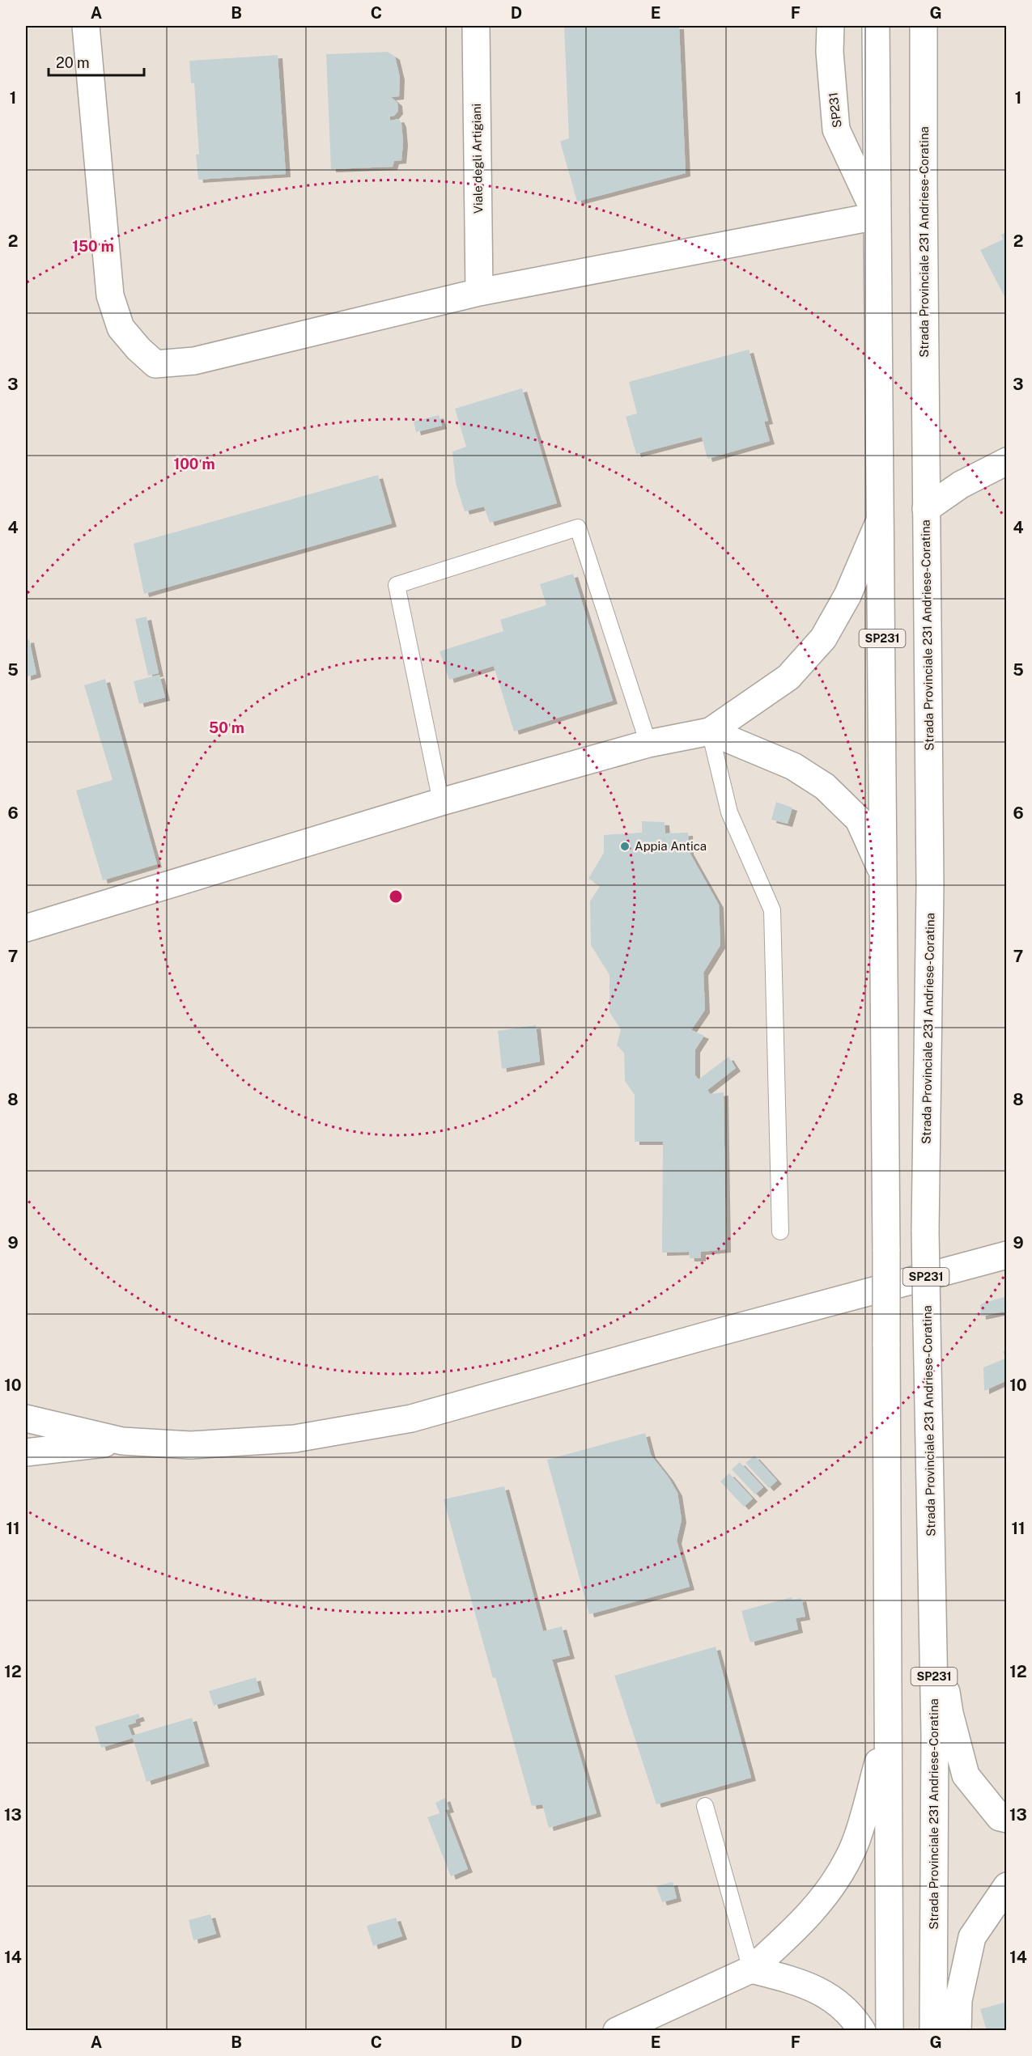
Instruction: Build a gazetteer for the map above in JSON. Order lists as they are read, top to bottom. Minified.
{"streets":{"main road":["SP231","Viale degli Artigiani","Strada Provinciale 231 Andriese-Coratina"]},"places":["Appia Antica"],"scale_bar":"20 m","grid":{"columns":["A","B","C","D","E","F","G"],"rows":["1","2","3","4","5","6","7","8","9","10","11","12","13","14"]},"rings":["150 m","100 m","50 m"]}
